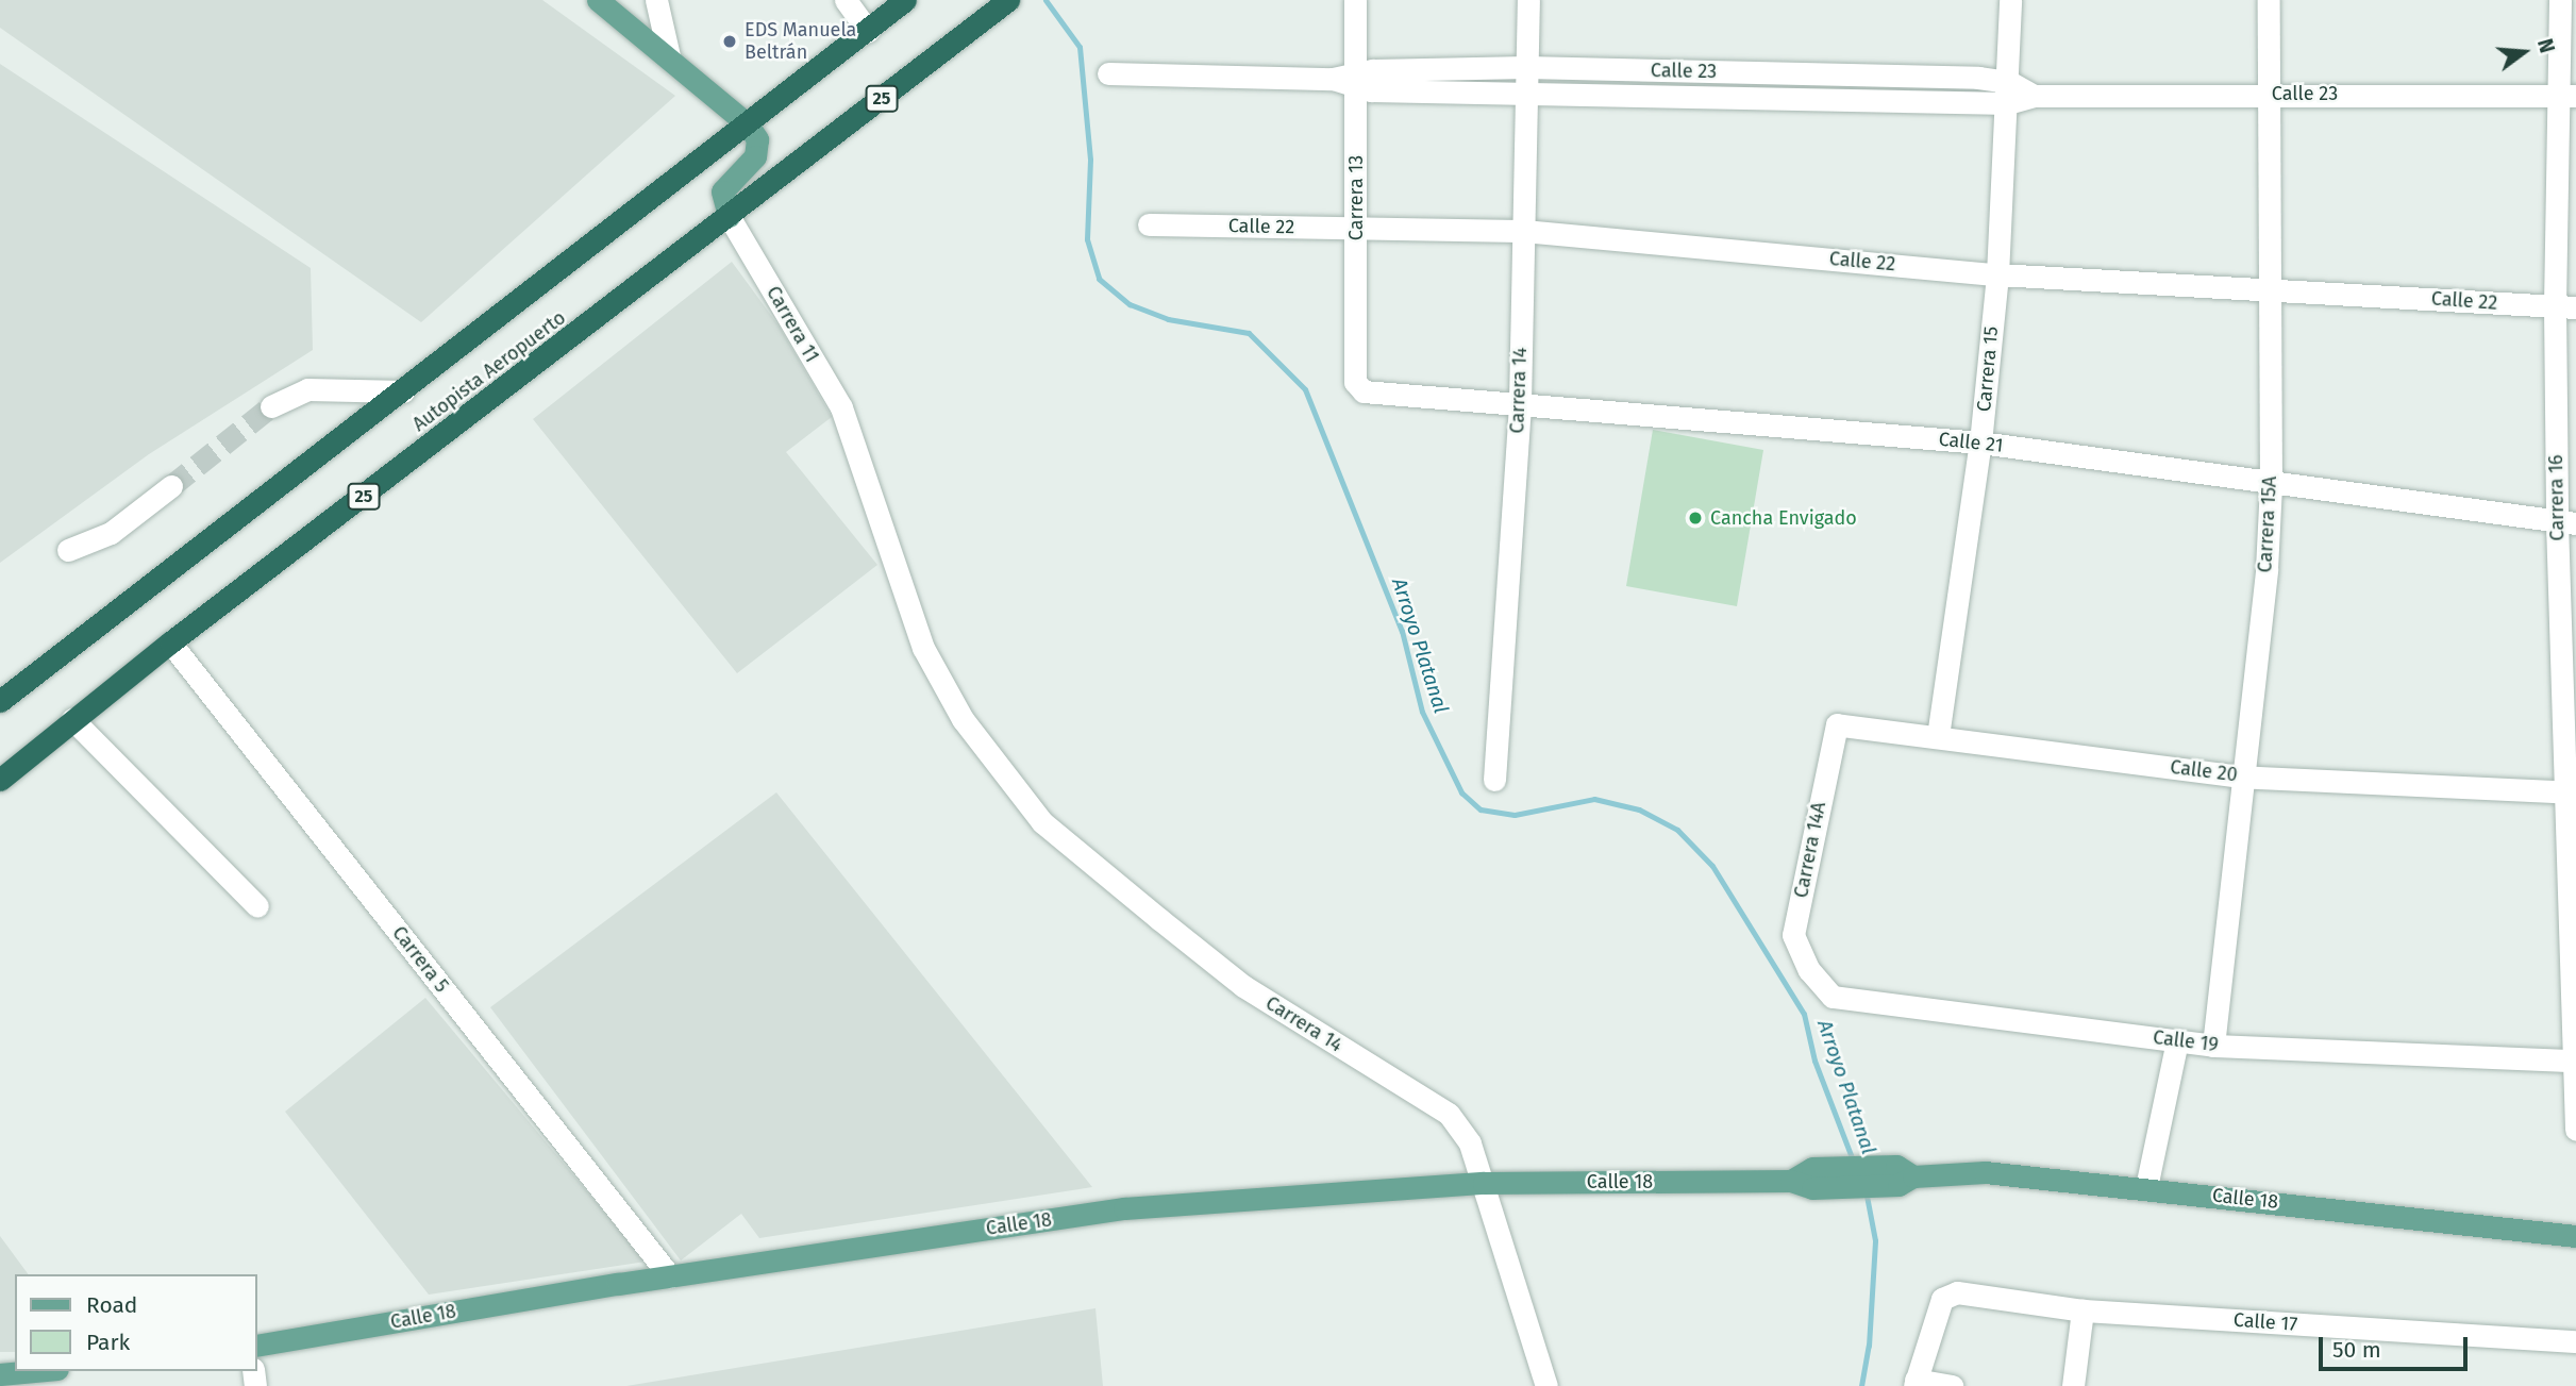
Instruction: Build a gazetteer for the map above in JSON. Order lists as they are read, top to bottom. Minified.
{"streets":{"highway":["25","Autopista Aeropuerto"],"main road":["Calle 18"],"street":["Calle 23","Carrera 13","Calle 22","Carrera 11","Carrera 15","Carrera 14","Calle 21","Carrera 16","Carrera 15A","Calle 20","Carrera 14A","Carrera 5","Calle 19","Calle 17"]},"crossings":[["Calle 23","Carrera 13"],["Calle 23","Carrera 15"],["Calle 23","Carrera 14"],["Calle 23","Carrera 16"],["Calle 23","Carrera 15A"],["Carrera 13","Calle 22"],["Carrera 13","Calle 21"],["Calle 22","Carrera 15"],["Calle 22","Carrera 14"],["Calle 22","Carrera 16"],["Calle 22","Carrera 15A"],["Carrera 11","Autopista Aeropuerto"],["Carrera 11","Carrera 14"],["Carrera 15","Calle 21"],["Carrera 15","Calle 20"],["Autopista Aeropuerto","Carrera 5"],["Carrera 14","Calle 21"],["Carrera 14","Calle 18"],["Calle 21","Carrera 16"],["Calle 21","Carrera 15A"],["Carrera 16","Calle 20"],["Carrera 16","Calle 19"],["Carrera 15A","Calle 20"],["Carrera 15A","Calle 19"],["Calle 20","Carrera 14A"],["Carrera 14A","Calle 19"],["Carrera 5","Calle 18"]],"water":["Arroyo Platanal"],"places":["EDS Manuela Beltrán","Cancha Envigado"],"legend":["Road","Park"],"scale_bar":"50 m","north":"right"}
